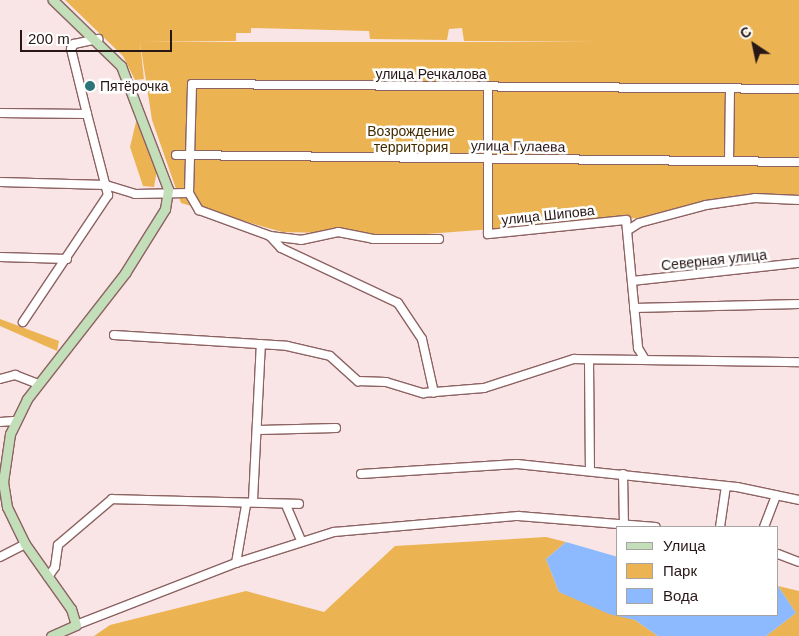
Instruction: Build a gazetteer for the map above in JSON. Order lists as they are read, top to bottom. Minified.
{"streets":{"street":["улица Речкалова","улица Гулаева","улица Шипова","Северная улица"]},"crossings":[["улица Речкалова","улица Гулаева"],["улица Речкалова","улица Шипова"],["улица Гулаева","улица Шипова"]],"parks":["Возрождение территория"],"places":["Пятёрочка"],"legend":["Улица","Парк","Вода"],"scale_bar":"200 m","north":"top left"}
